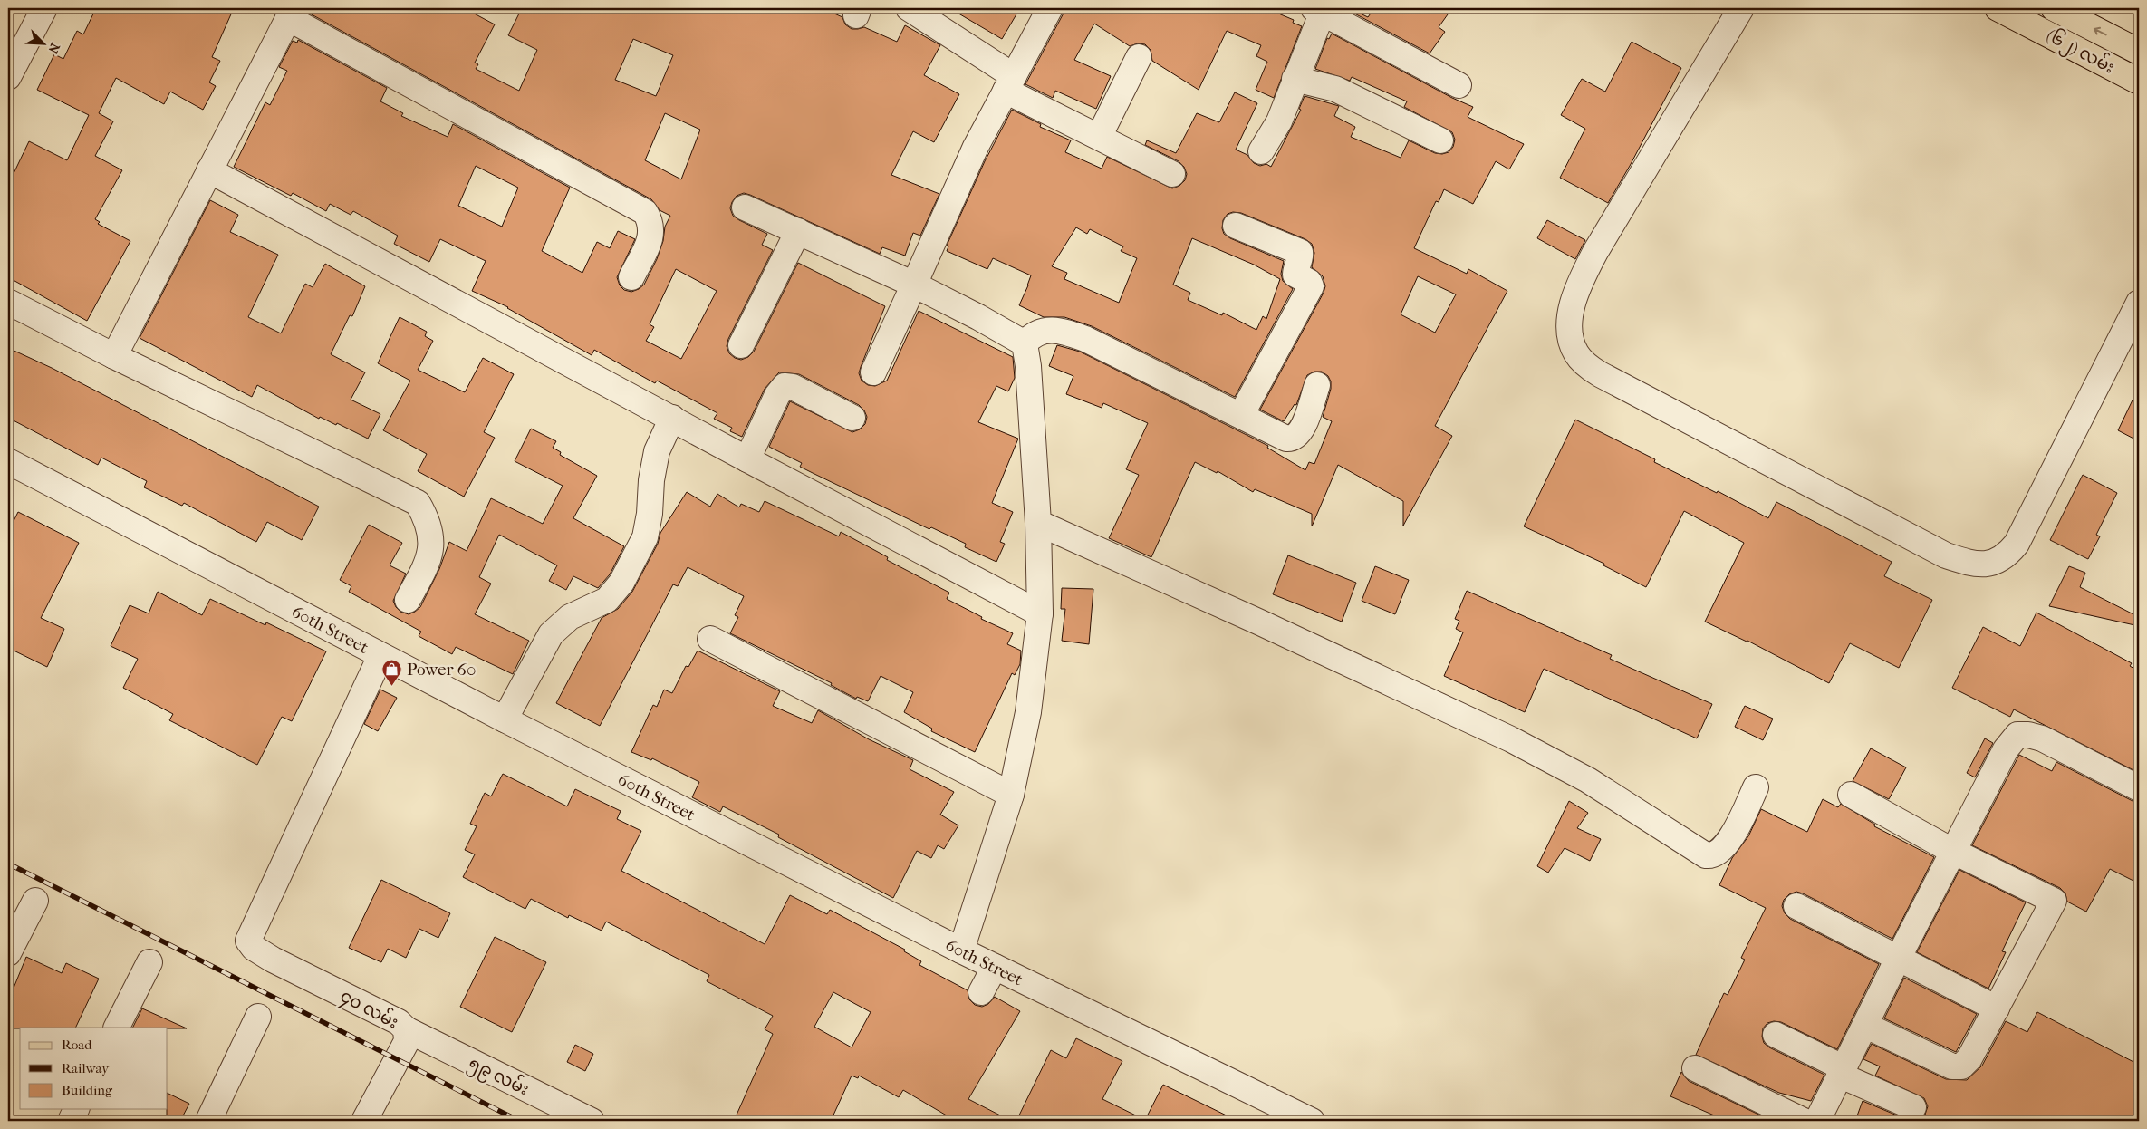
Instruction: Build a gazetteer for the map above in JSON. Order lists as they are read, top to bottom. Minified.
{"streets":{"main road":["(၆၂) လမ်း"],"street":["60th Street","၄၀ လမ်း","၅၉ လမ်း"]},"crossings":[["60th Street","၄၀ လမ်း"],["၄၀ လမ်း","၅၉ လမ်း"]],"places":{"shop":["Power 60"]},"legend":["Road","Railway","Building"],"north":"bottom right"}
